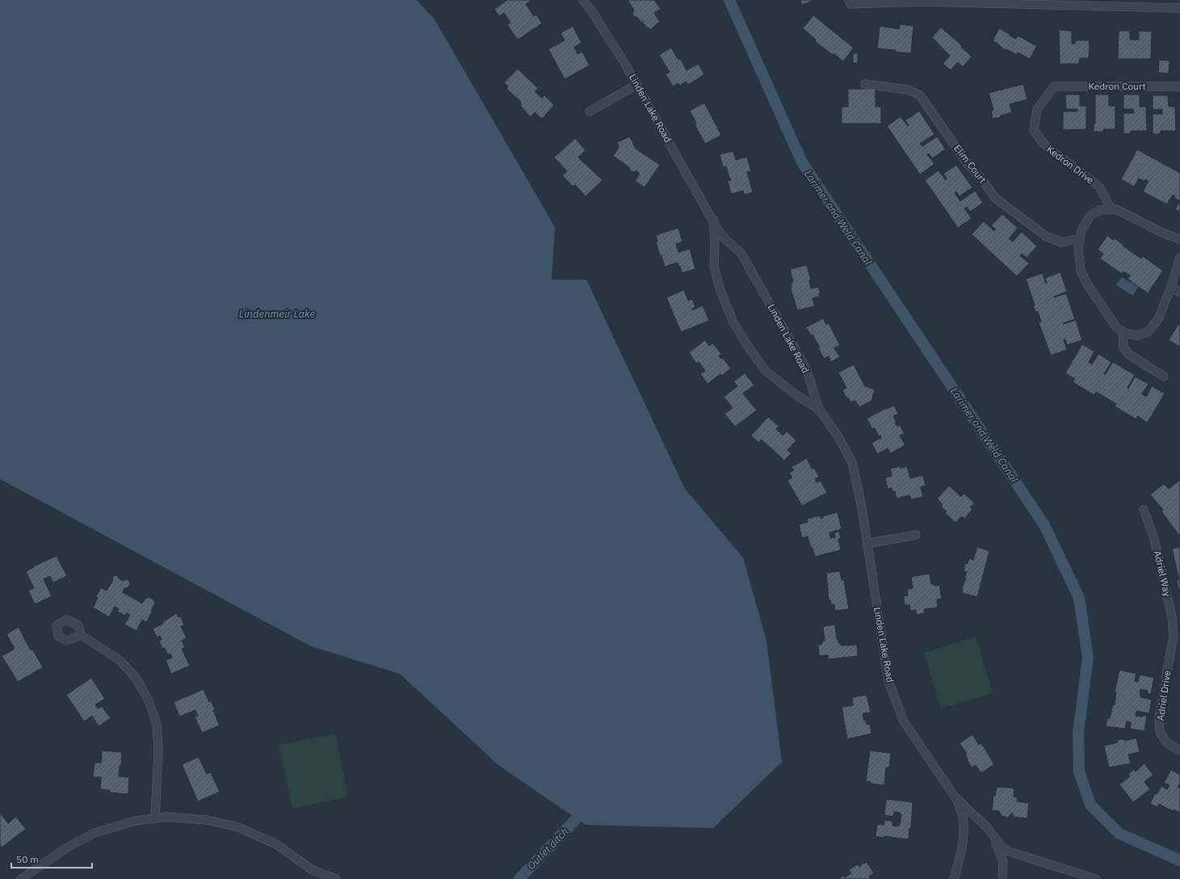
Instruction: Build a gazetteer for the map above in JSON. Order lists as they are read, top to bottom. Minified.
{"streets":{"street":["Kedron Court","Linden Lake Road","Elim Court","Kedron Drive","Adriel Way","Adriel Drive"]},"crossings":[["Kedron Court","Kedron Drive"],["Adriel Way","Adriel Drive"]],"water":["Larimer and Weld Canal","Lindenmeir Lake","Outlet ditch"],"scale_bar":"50 m"}
